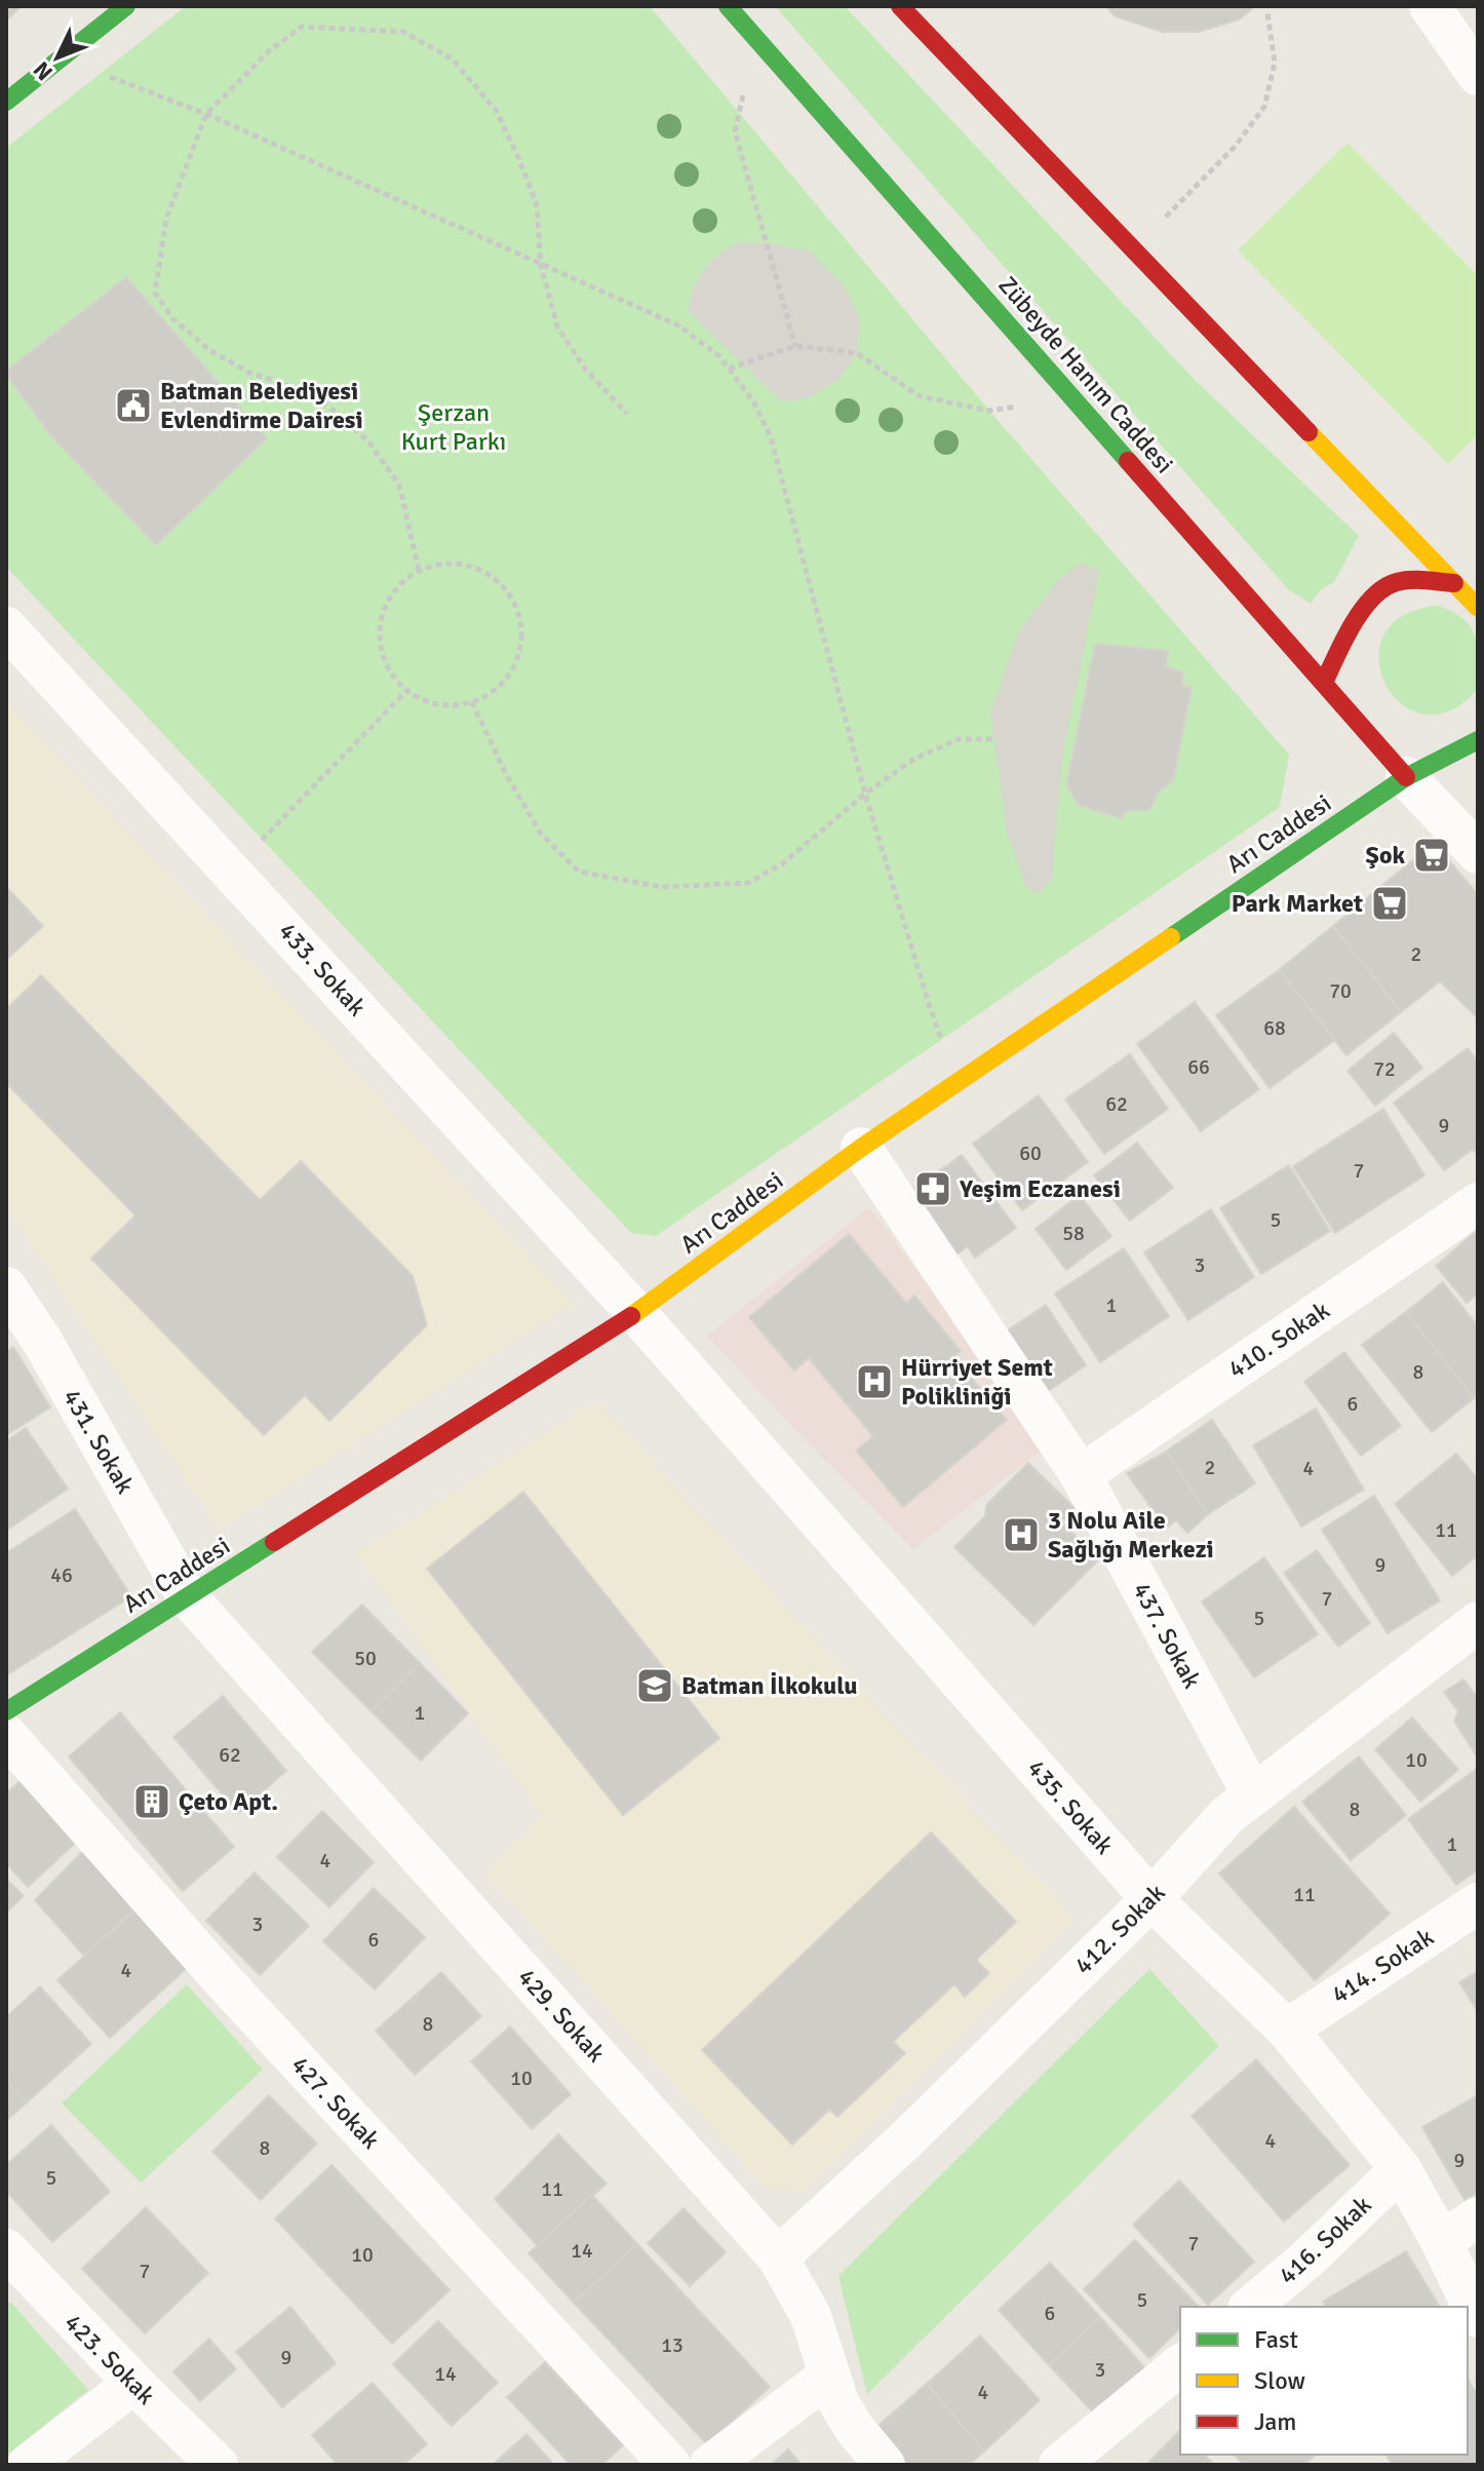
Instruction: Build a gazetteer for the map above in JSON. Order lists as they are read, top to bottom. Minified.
{"streets":{"street":["Zübeyde Hanım Caddesi","Arı Caddesi","433. Sokak","410. Sokak","431. Sokak","437. Sokak","435. Sokak","412. Sokak","414. Sokak","429. Sokak","427. Sokak","416. Sokak","423. Sokak"]},"crossings":[["Zübeyde Hanım Caddesi","Arı Caddesi"],["Arı Caddesi","433. Sokak"],["Arı Caddesi","431. Sokak"],["Arı Caddesi","437. Sokak"],["Arı Caddesi","435. Sokak"],["Arı Caddesi","429. Sokak"],["433. Sokak","435. Sokak"],["410. Sokak","437. Sokak"],["431. Sokak","429. Sokak"],["437. Sokak","412. Sokak"],["435. Sokak","412. Sokak"],["435. Sokak","414. Sokak"],["435. Sokak","416. Sokak"],["412. Sokak","429. Sokak"]],"parks":["Şerzan Kurt Parkı"],"places":{"public building":["Batman Belediyesi Evlendirme Dairesi"],"supermarket":["Şok","Park Market"],"pharmacy":["Yeşim Eczanesi"],"hospital":["Hürriyet Semt Polikliniği","3 Nolu Aile Sağlığı Merkezi"],"school or university":["Batman İlkokulu"],"building":["Çeto Apt."]},"house_numbers":["2","70","68","66","72","62","9","60","7","5","58","3","1","8","6","2","4","11","9","46","7","5","50","1","62","10","8","1","4","11","3","6","4","8","10","4","8","9","5","11","7","14","10","7","5","6","13","9","3","14","4"],"legend":["Fast","Slow","Jam"],"north":"bottom left"}
